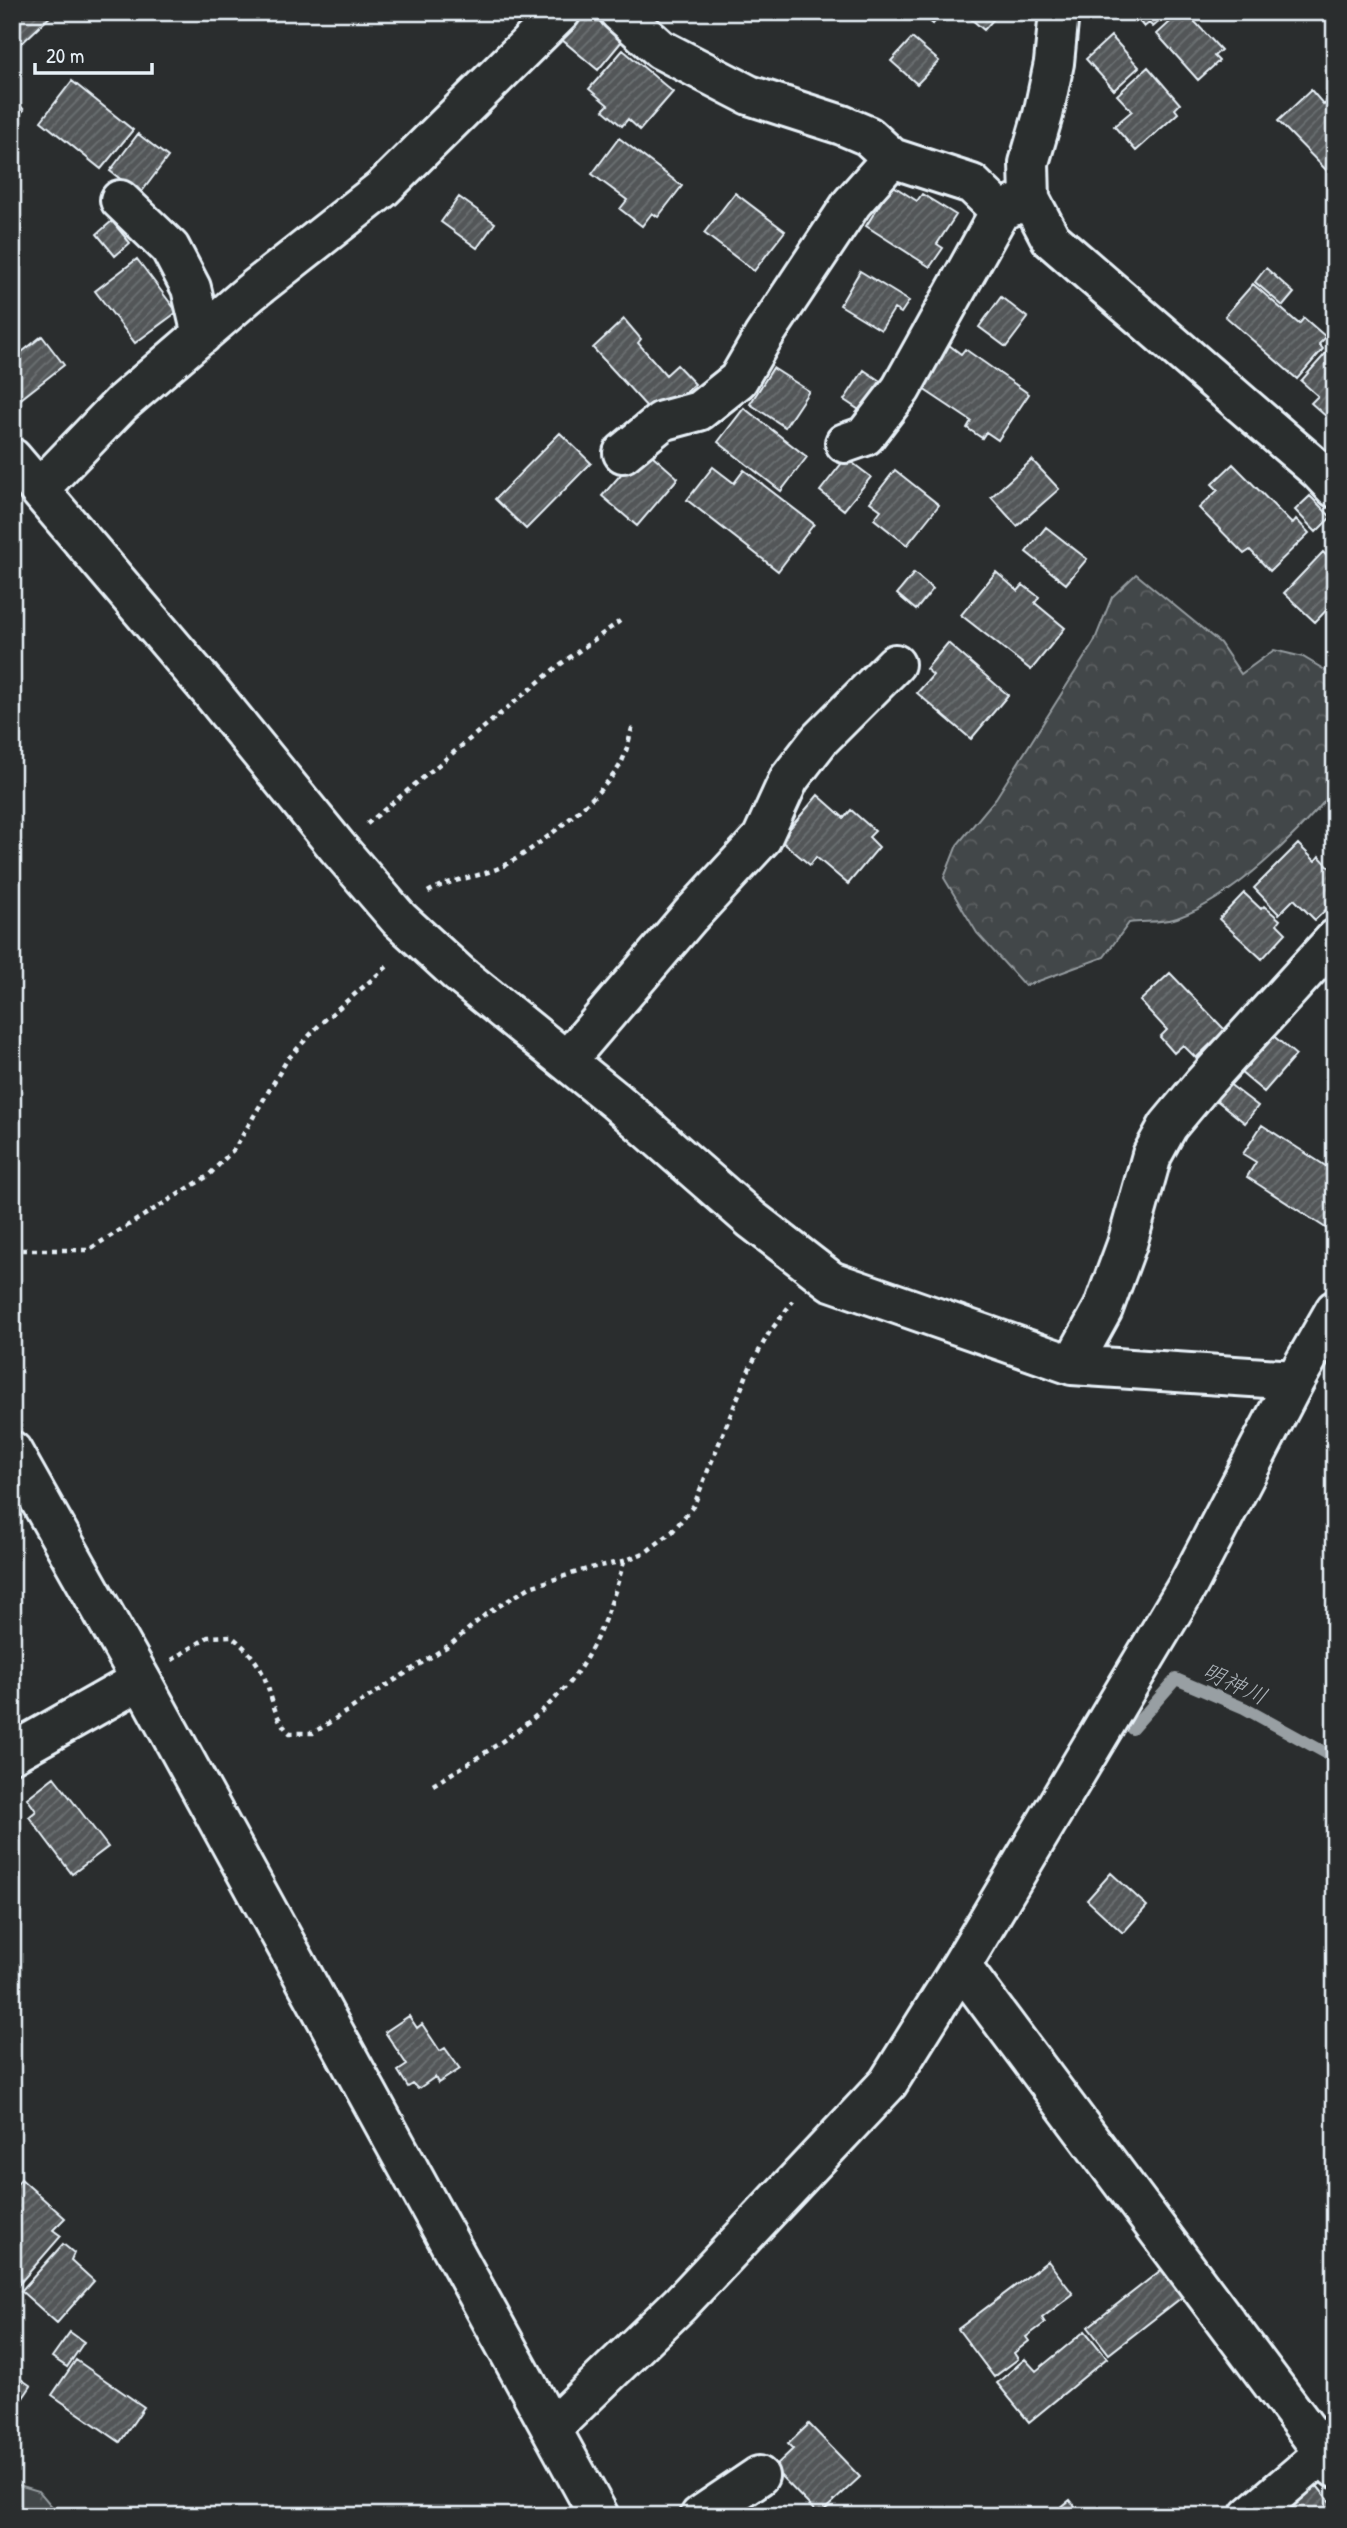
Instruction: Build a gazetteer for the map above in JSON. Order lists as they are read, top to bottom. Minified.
{"water":["明神川"],"scale_bar":"20 m"}
